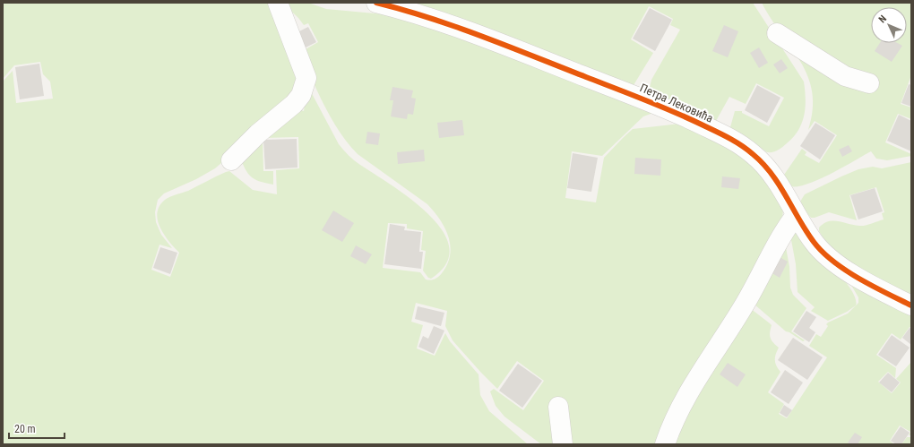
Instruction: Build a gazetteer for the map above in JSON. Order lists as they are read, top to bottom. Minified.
{"streets":{"street":["Петра Лековића"]},"scale_bar":"20 m","north":"top left"}
